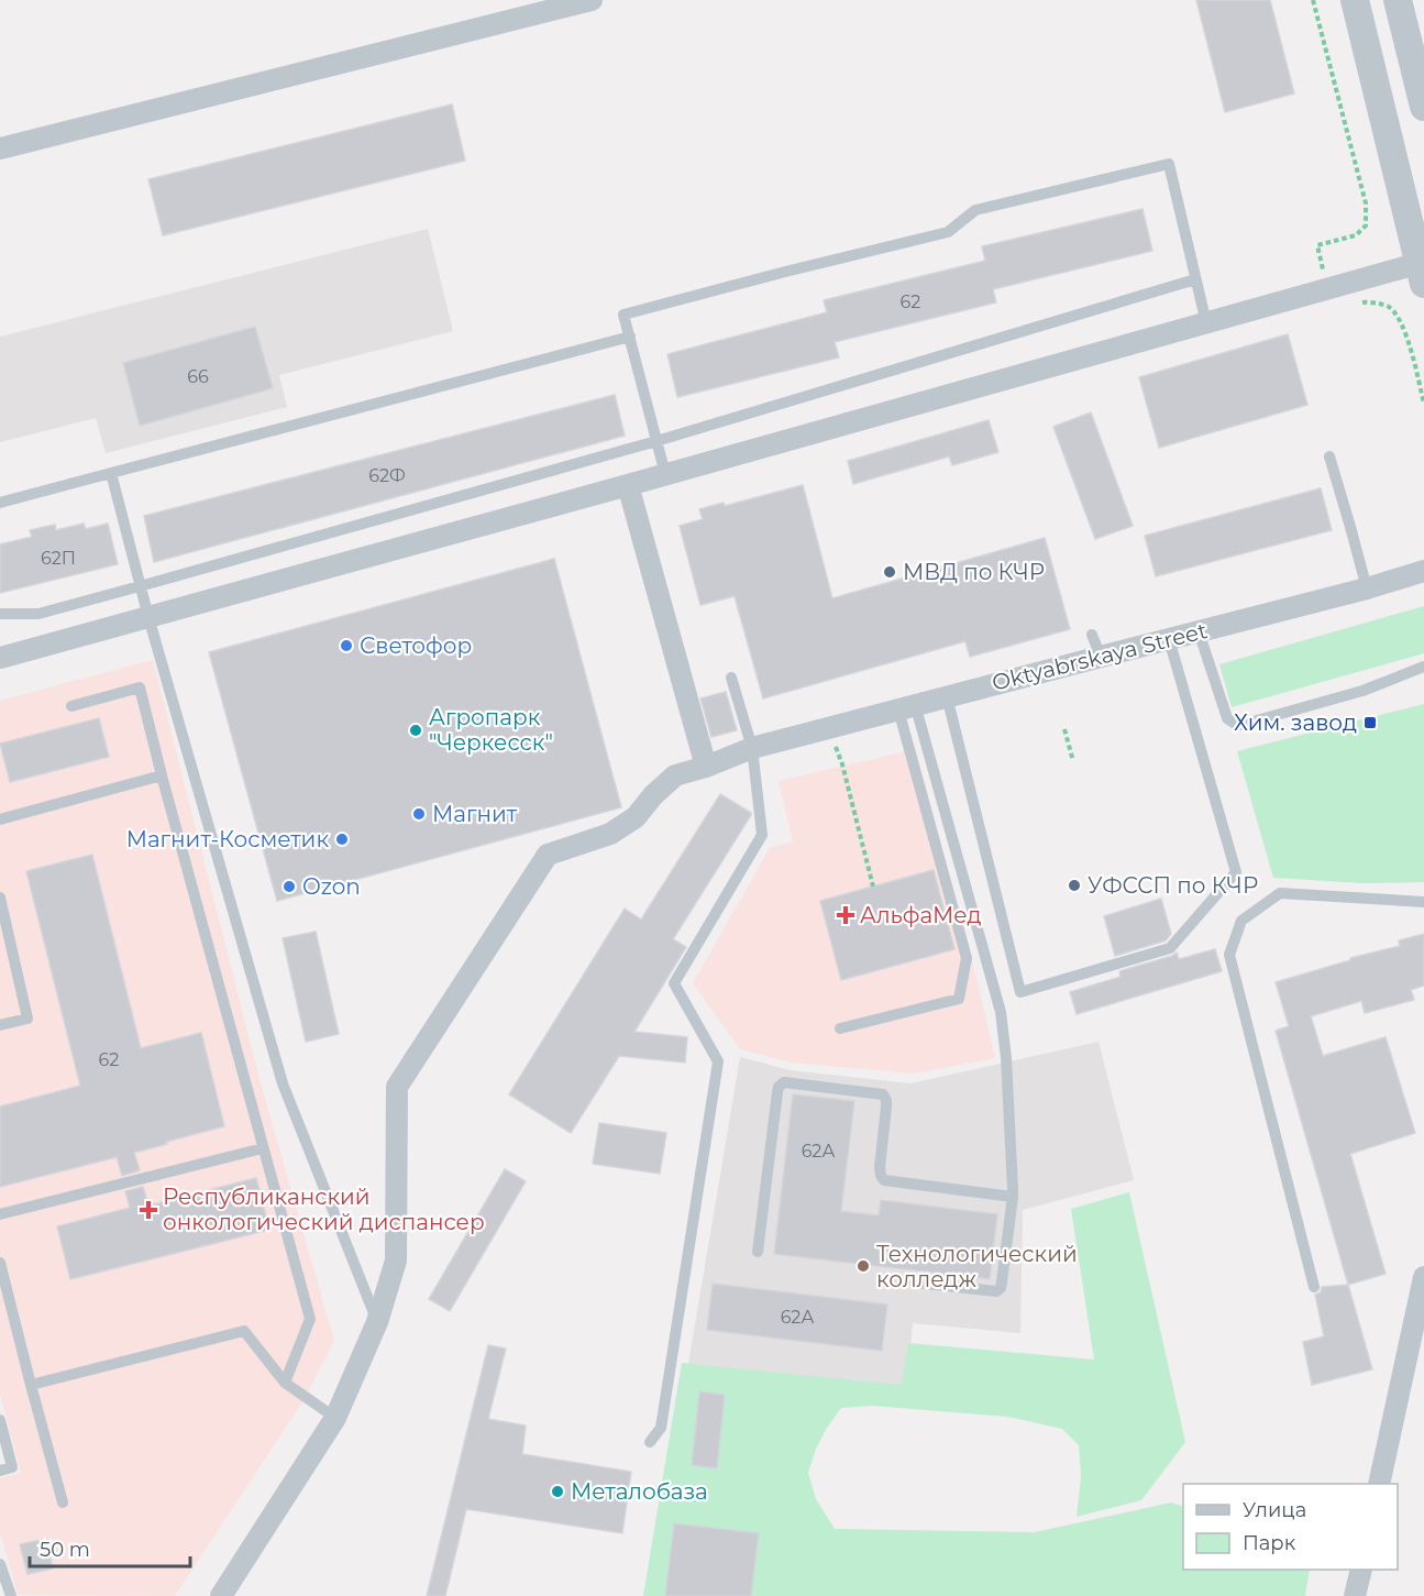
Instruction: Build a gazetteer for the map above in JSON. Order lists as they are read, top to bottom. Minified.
{"streets":{"street":["Oktyabrskaya Street"]},"places":{"other":["МВД по КЧР","Светофор","Агропарк \"Черкесск\"","Магнит","Магнит-Косметик","УФССП по КЧР","Ozon","Технологический колледж","Металобаза"],"transit":["Хим. завод"],"health":["АльфаМед","Республиканский онкологический диспансер"]},"house_numbers":["62","66","62Ф","62П","62","62А","62А"],"legend":["Улица","Парк"],"scale_bar":"50 m"}
